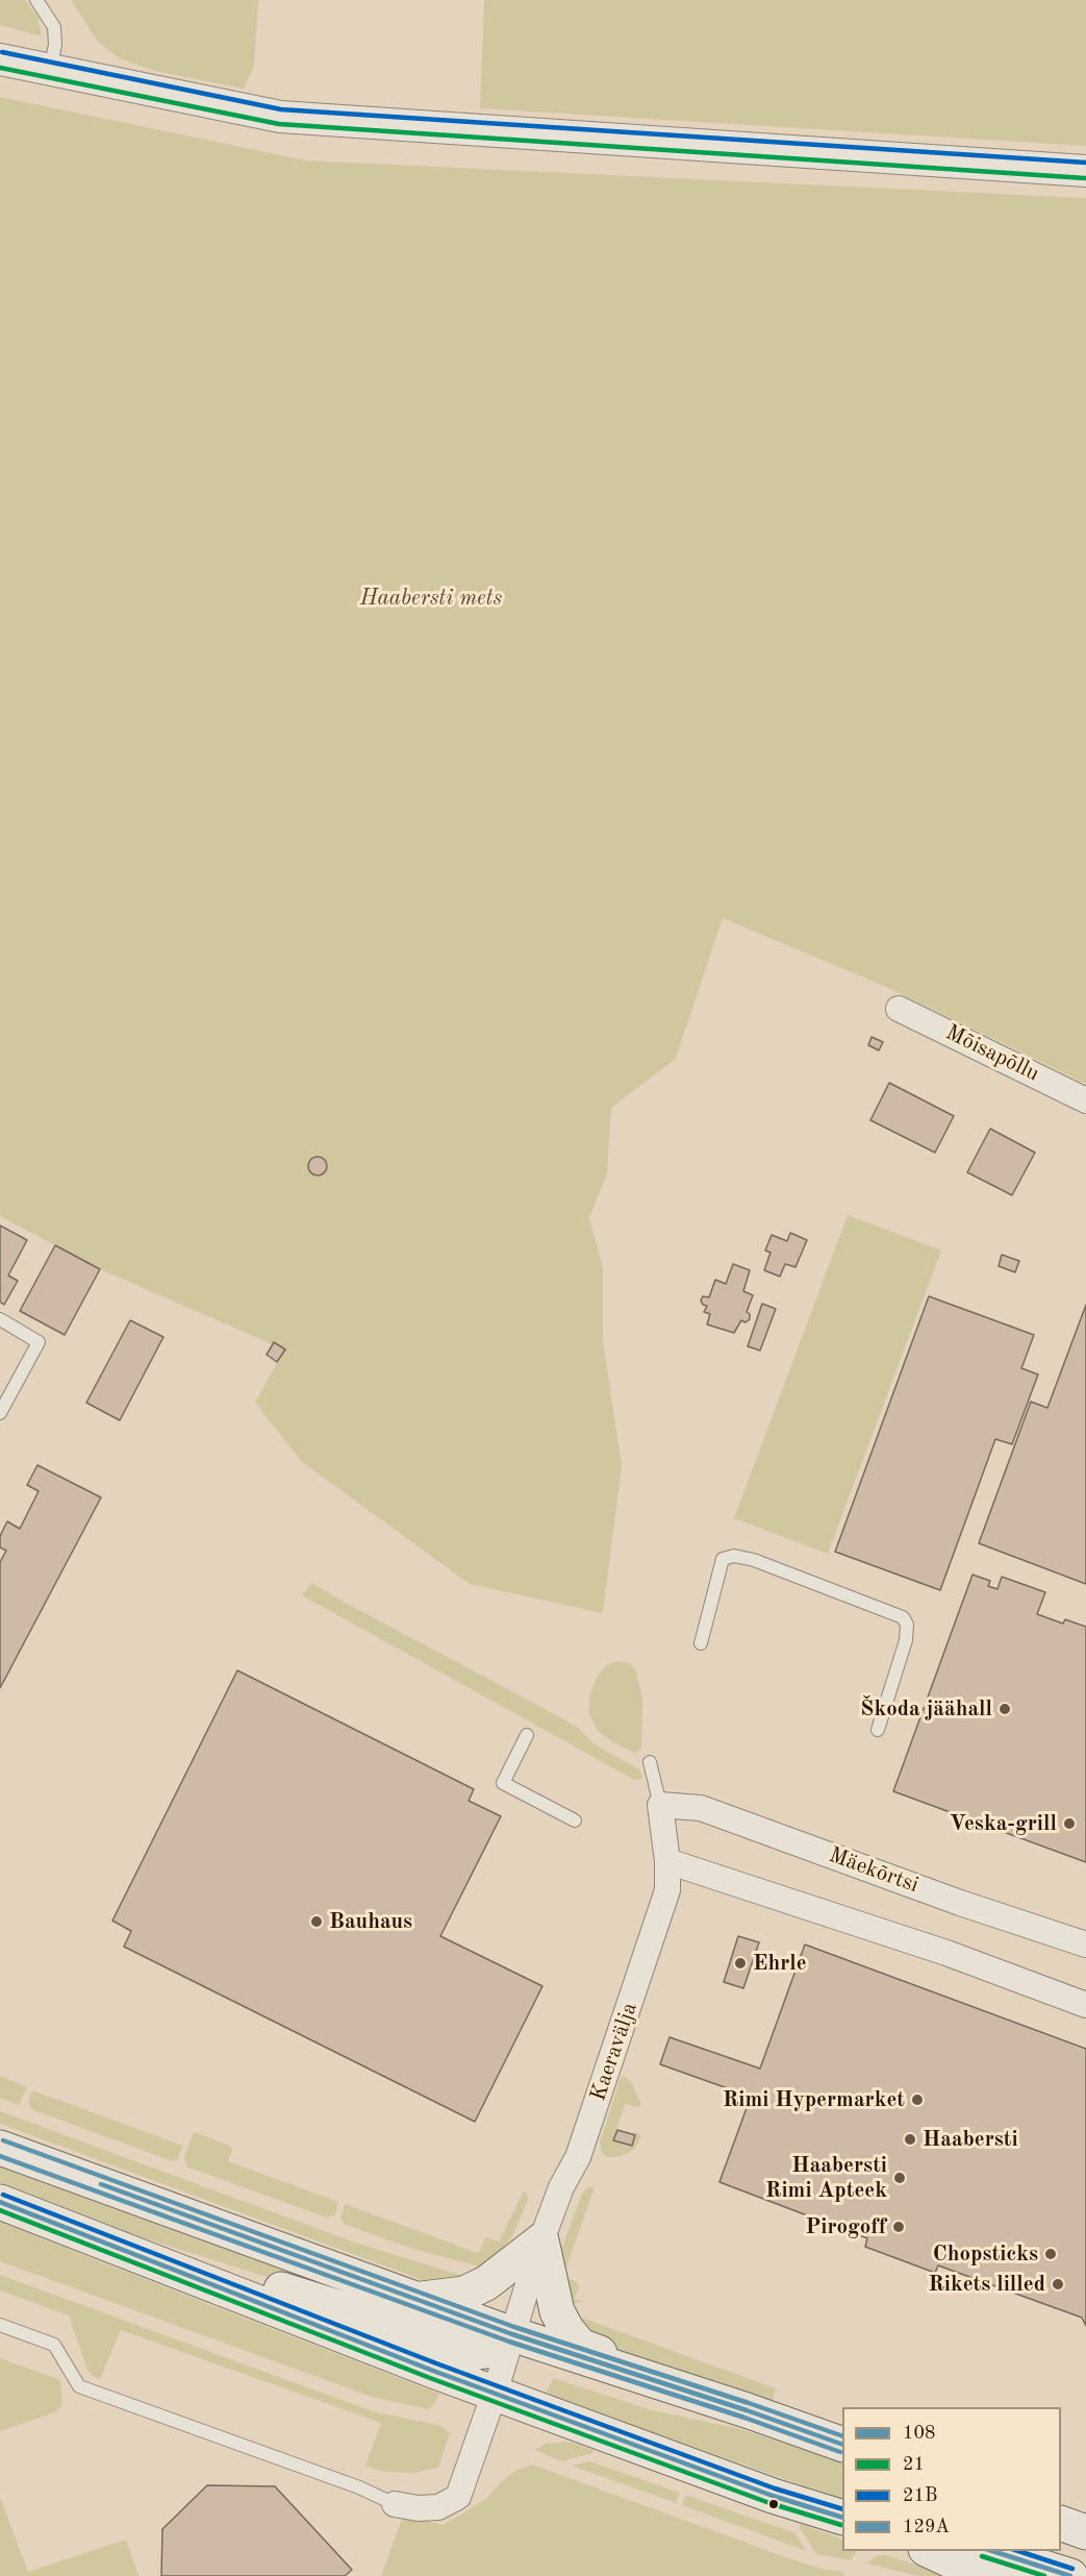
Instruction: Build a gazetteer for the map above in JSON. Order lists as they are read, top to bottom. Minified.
{"streets":{"street":["Mõisapõllu","Mäekõrtsi","Kaeravälja"]},"crossings":[["Mäekõrtsi","Kaeravälja"]],"parks":["Haabersti mets"],"places":["Škoda jäähall","Veska-grill","Bauhaus","Ehrle","Rimi Hypermarket","Haabersti","Haabersti Rimi Apteek","Pirogoff","Chopsticks","Rikets lilled"],"lines":["transit line 21B","transit line 21","transit line 129A","transit line 108"],"legend":["108","21","21B","129A"]}
